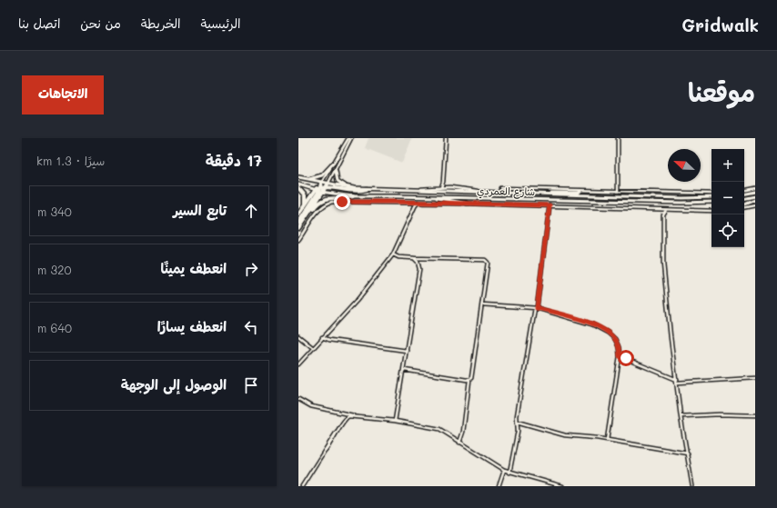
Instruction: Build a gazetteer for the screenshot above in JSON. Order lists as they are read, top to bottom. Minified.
{"streets":{"main road":["شارع العمردي"]},"north":"top left","page":{"header":"Gridwalk","nav":["الرئيسية","الخريطة","من نحن","اتصل بنا"],"title":"موقعنا","buttons":"الاتجاهات","heading":["17 دقيقة","سيرًا · 1.3 km"],"map_buttons":["+","−"],"list":[["تابع السير","340 m"],["انعطف يمينًا","320 m"],["انعطف يسارًا","640 m"],"الوصول إلى الوجهة"]}}
